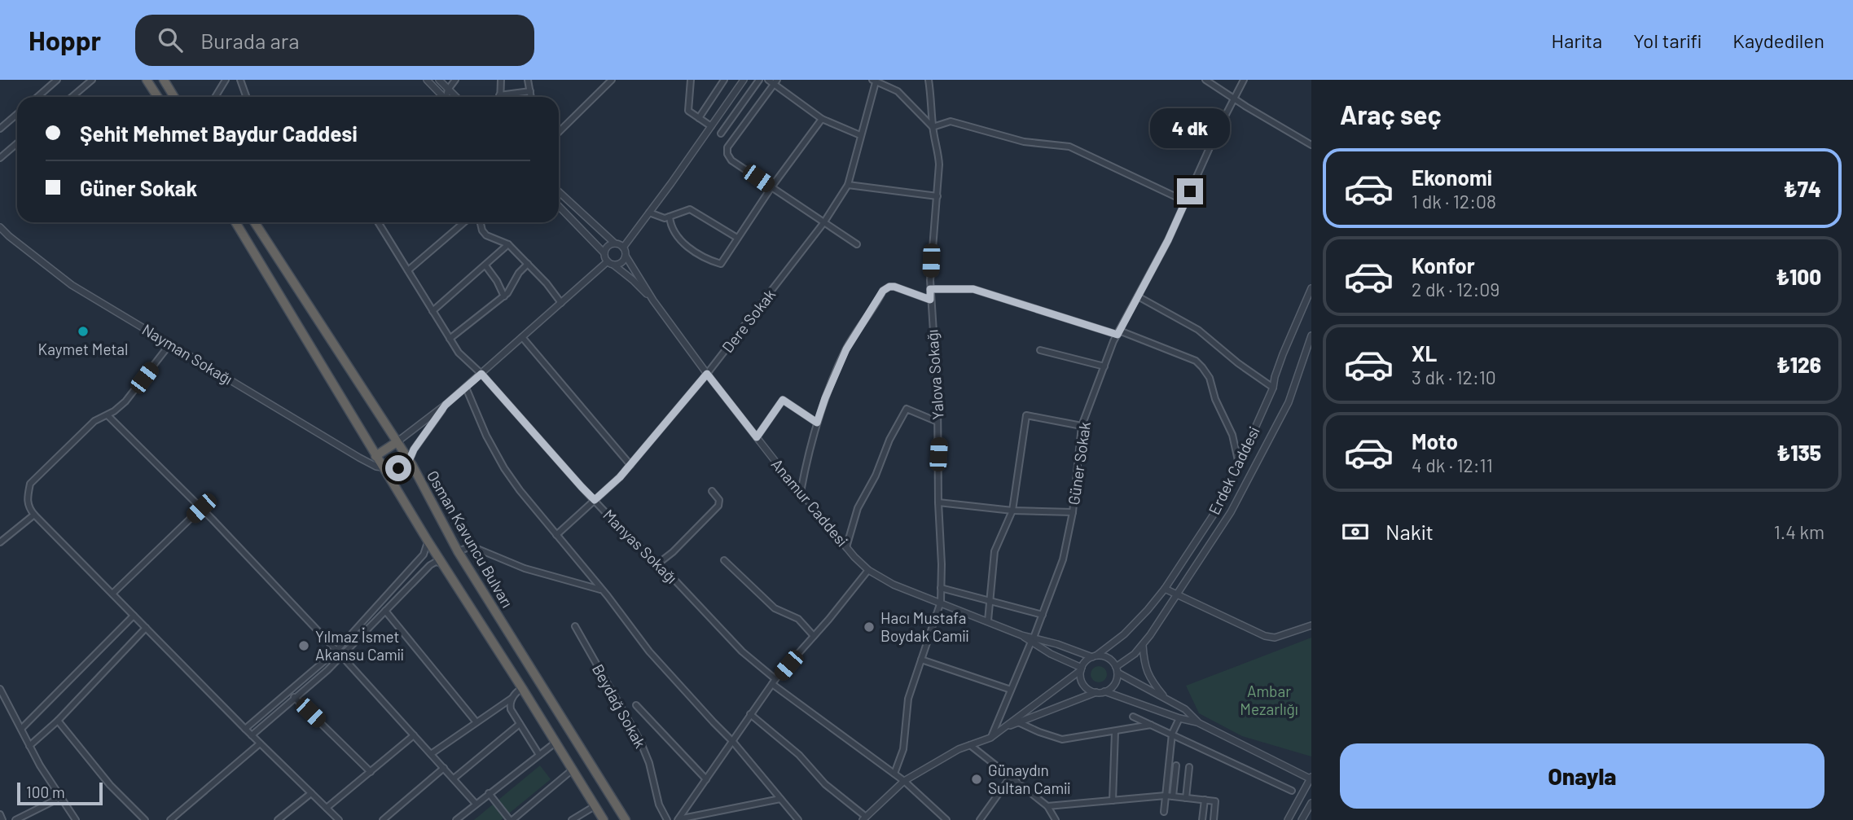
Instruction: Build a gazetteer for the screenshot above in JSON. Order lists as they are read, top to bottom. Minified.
{"streets":{"highway":["Osman Kavuncu Bulvarı"],"street":["Dere Sokak","Nayman Sokağı","Yalova Sokağı","Güner Sokak","Erdek Caddesi","Anamur Caddesi","Manyas Sokağı","Beydağ Sokak"]},"crossings":[["Dere Sokak","Anamur Caddesi"],["Dere Sokak","Manyas Sokağı"],["Nayman Sokağı","Osman Kavuncu Bulvarı"],["Yalova Sokağı","Anamur Caddesi"],["Yalova Sokağı","Manyas Sokağı"],["Güner Sokak","Anamur Caddesi"],["Erdek Caddesi","Anamur Caddesi"]],"parks":["Ambar Mezarlığı"],"places":["Kaymet Metal","Hacı Mustafa Boydak Camii","Yılmaz İsmet Akansu Camii","Günaydın Sultan Camii"],"scale_bar":"100 m","page":{"header":"Hoppr","search":"Burada ara","nav":["Harita","Yol tarifi","Kaydedilen"],"heading":"Araç seç","banner":["Şehit Mehmet Baydur Caddesi","Güner Sokak"],"bubble":"4 dk","list":[{"name":"Ekonomi","note":"1 dk · 12:08","value":"₺74"},{"name":"Konfor","note":"2 dk · 12:09","value":"₺100"},{"name":"XL","note":"3 dk · 12:10","value":"₺126"},{"name":"Moto","note":"4 dk · 12:11","value":"₺135"}],"pay":["Nakit","1.4 km"],"buttons":"Onayla","scale":"100 m"}}
